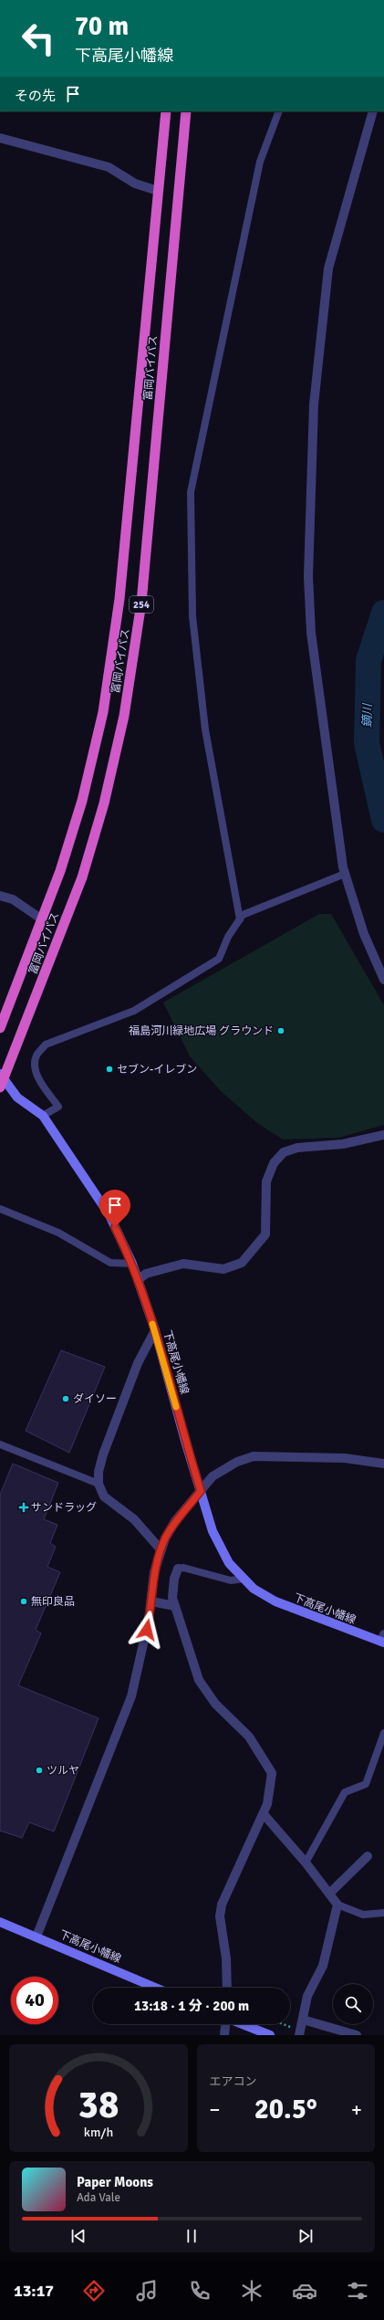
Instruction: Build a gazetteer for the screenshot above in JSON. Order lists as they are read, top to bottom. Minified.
{"streets":{"highway":["富岡バイパス","254"],"main road":["下高尾小幡線"]},"crossings":[["富岡バイパス","下高尾小幡線"]],"water":["鏑川"],"places":{"other":["福島河川緑地広場 グラウンド","セブン-イレブン","ダイソー","無印良品","ツルヤ"],"health":["サンドラッグ"]},"page":{"turn":["70 m","下高尾小幡線"],"then":"その先","limit":"40","trip":"13:18 · 1 分 · 200 m","tile":"エアコン","heat":["−","20.5°","+"],"song":["Paper Moons","Ada Vale"],"tabs":"13:17","gauge":["38","km/h"]}}
